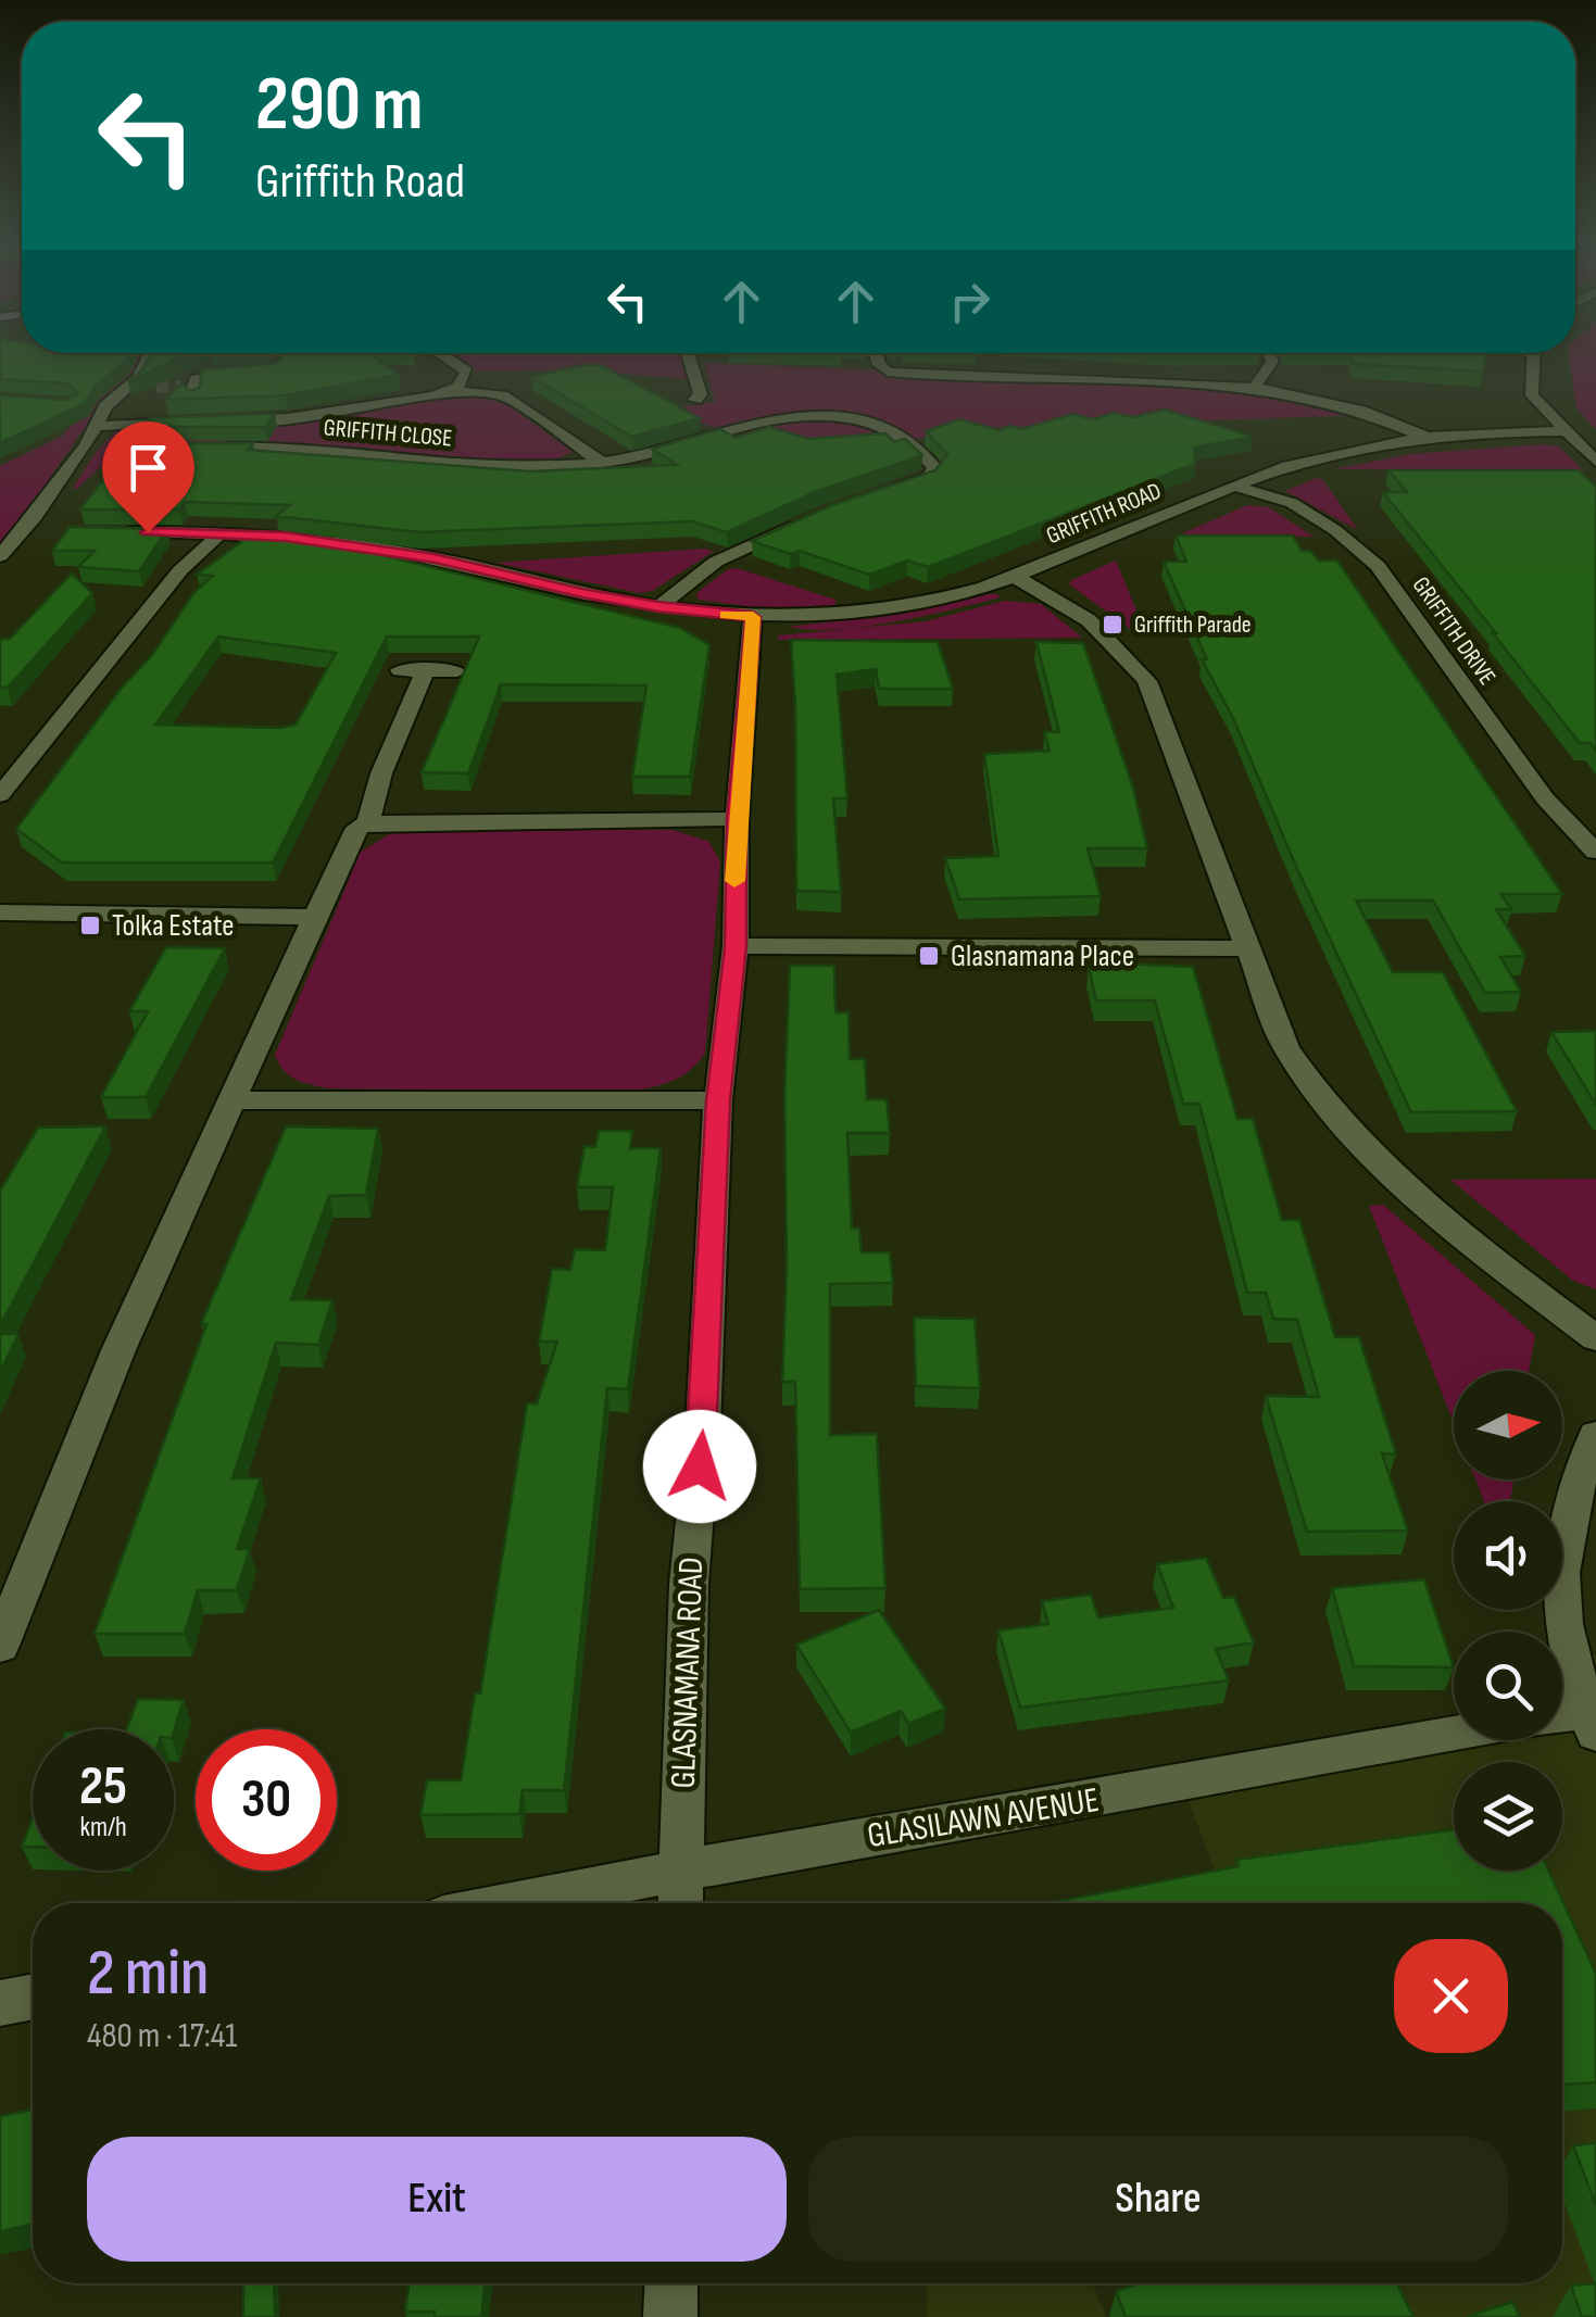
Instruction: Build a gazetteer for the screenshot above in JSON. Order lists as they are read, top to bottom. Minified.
{"streets":{"street":["GRIFFITH CLOSE","GRIFFITH ROAD","GRIFFITH DRIVE","GLASNAMANA ROAD","GLASILAWN AVENUE"]},"crossings":[["GRIFFITH ROAD","GRIFFITH DRIVE"],["GLASNAMANA ROAD","GLASILAWN AVENUE"]],"places":{"transit":["Griffith Parade","Tolka Estate","Glasnamana Place"]},"north":"right","page":{"turn":["290 m","Griffith Road"],"speed":"25 km/h","limit":"30","heading":["2 min","480 m · 17:41"],"buttons":["Exit","Share"]}}
